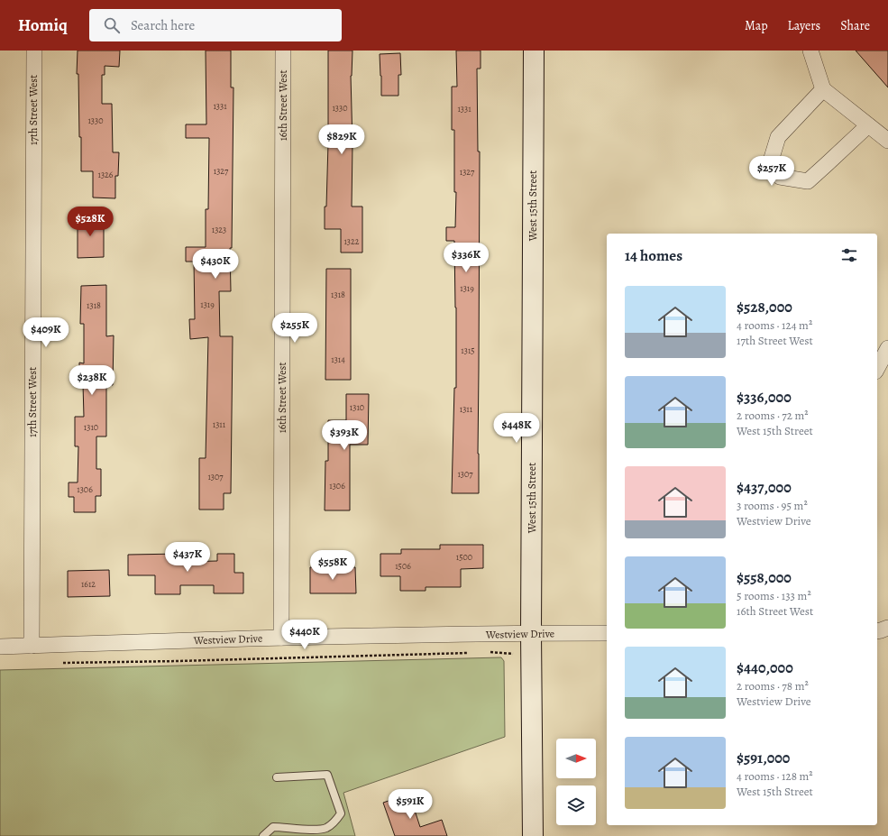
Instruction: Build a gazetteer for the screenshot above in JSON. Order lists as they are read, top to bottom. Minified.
{"streets":{"street":["16th Street West","17th Street West","West 15th Street","Westview Drive"]},"crossings":[["16th Street West","Westview Drive"],["17th Street West","Westview Drive"],["West 15th Street","Westview Drive"]],"house_numbers":["1331","1330","1331","1330","1327","1327","1326","1323","1322","1319","1318","1319","1318","1315","1314","1310","1311","1311","1310","1307","1307","1306","1306","1500","1506","1612"],"north":"right","page":{"header":"Homiq","search":"Search here","nav":["Map","Layers","Share"],"price":["$829K","$257K","$528K","$336K","$430K","$255K","$409K","$238K","$448K","$393K","$437K","$558K","$440K","$591K"],"heading":"14 homes","list":[{"name":"$528,000","note":"4 rooms · 124 m² · 17th Street West"},{"name":"$336,000","note":"2 rooms · 72 m² · West 15th Street"},{"name":"$437,000","note":"3 rooms · 95 m² · Westview Drive"},{"name":"$558,000","note":"5 rooms · 133 m² · 16th Street West"},{"name":"$440,000","note":"2 rooms · 78 m² · Westview Drive"},{"name":"$591,000","note":"4 rooms · 128 m² · West 15th Street"}]}}
